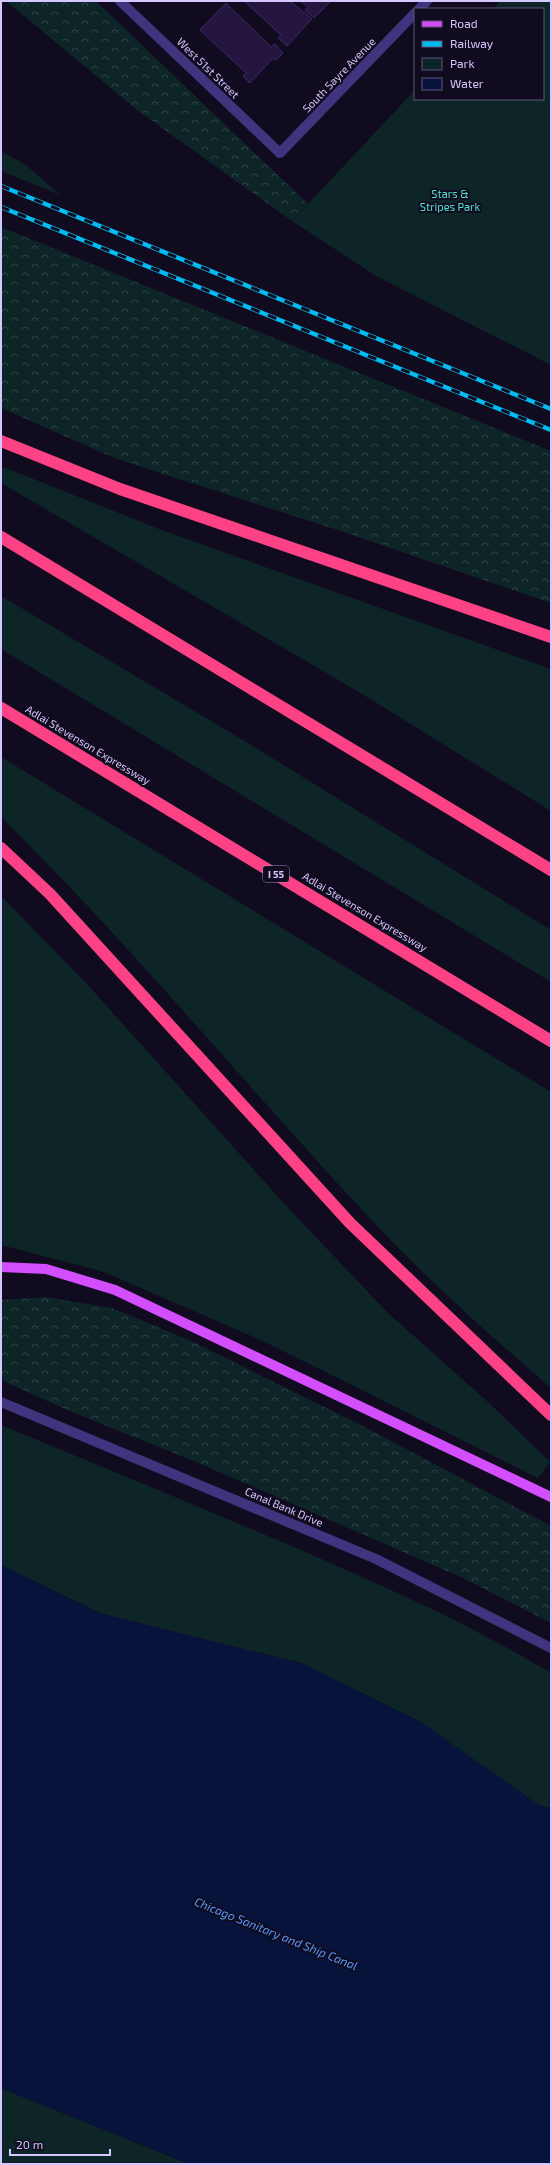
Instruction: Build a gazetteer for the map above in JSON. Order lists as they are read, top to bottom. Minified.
{"streets":{"highway":["Adlai Stevenson Expressway","I 55"],"street":["West 51st Street","South Sayre Avenue","Canal Bank Drive"]},"crossings":[["West 51st Street","South Sayre Avenue"]],"water":["Chicago Sanitary and Ship Canal"],"parks":["Stars & Stripes Park"],"legend":["Road","Railway","Park","Water"],"scale_bar":"20 m"}
